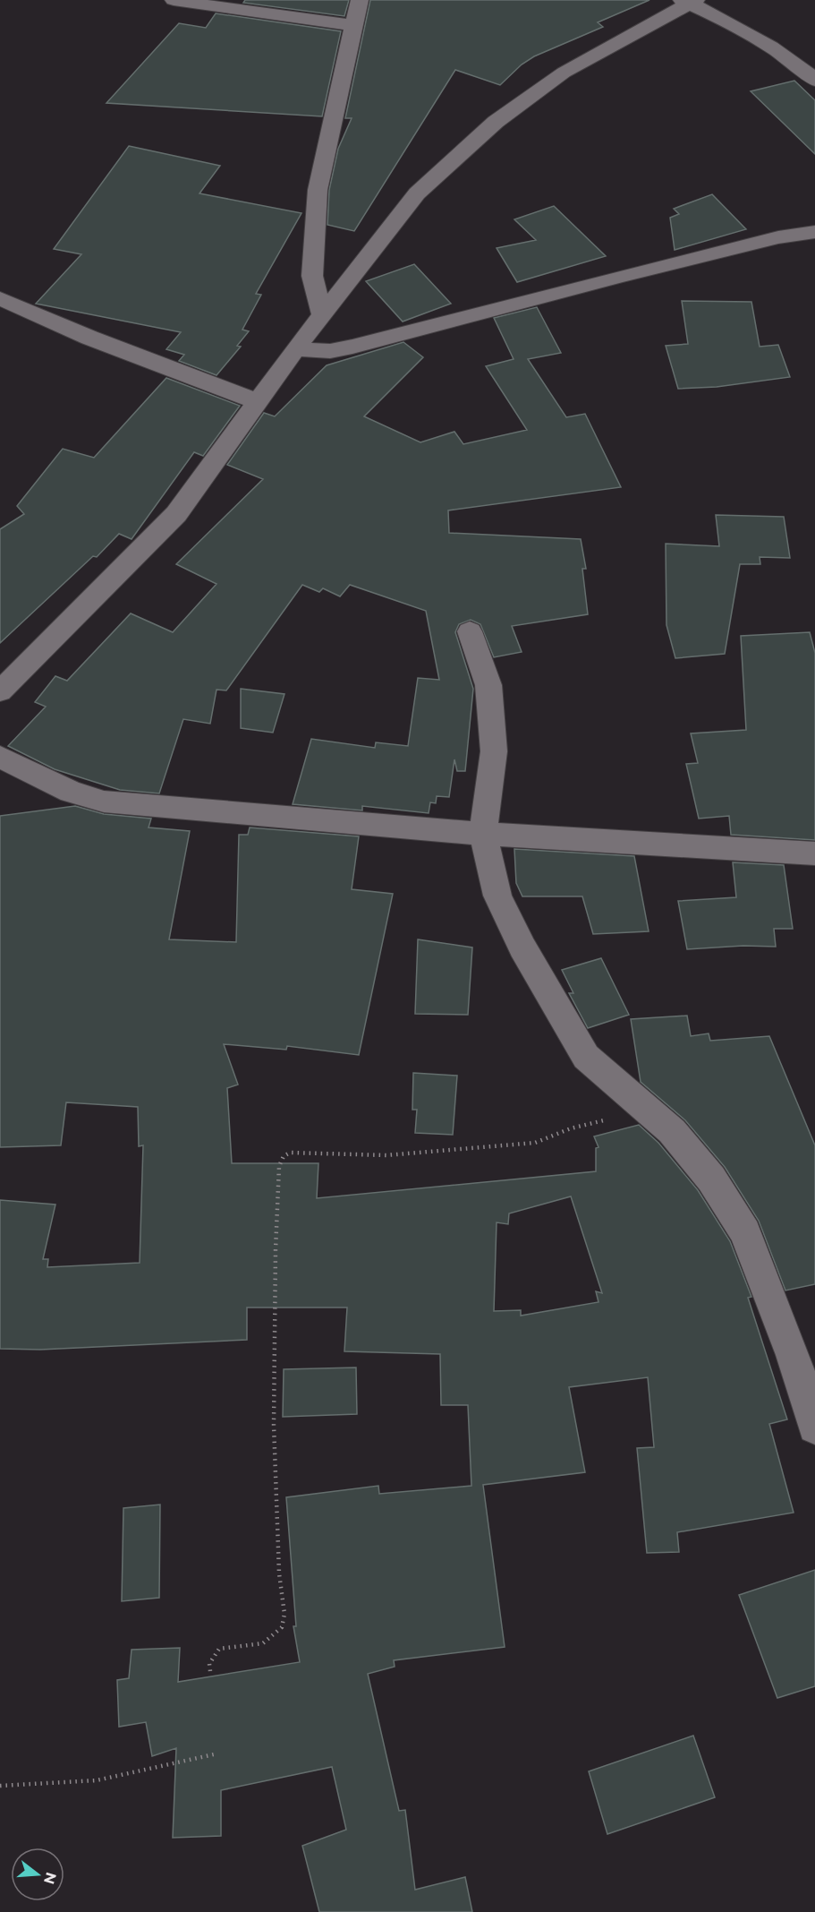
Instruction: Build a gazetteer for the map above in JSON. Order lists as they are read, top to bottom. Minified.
{"north":"right"}
